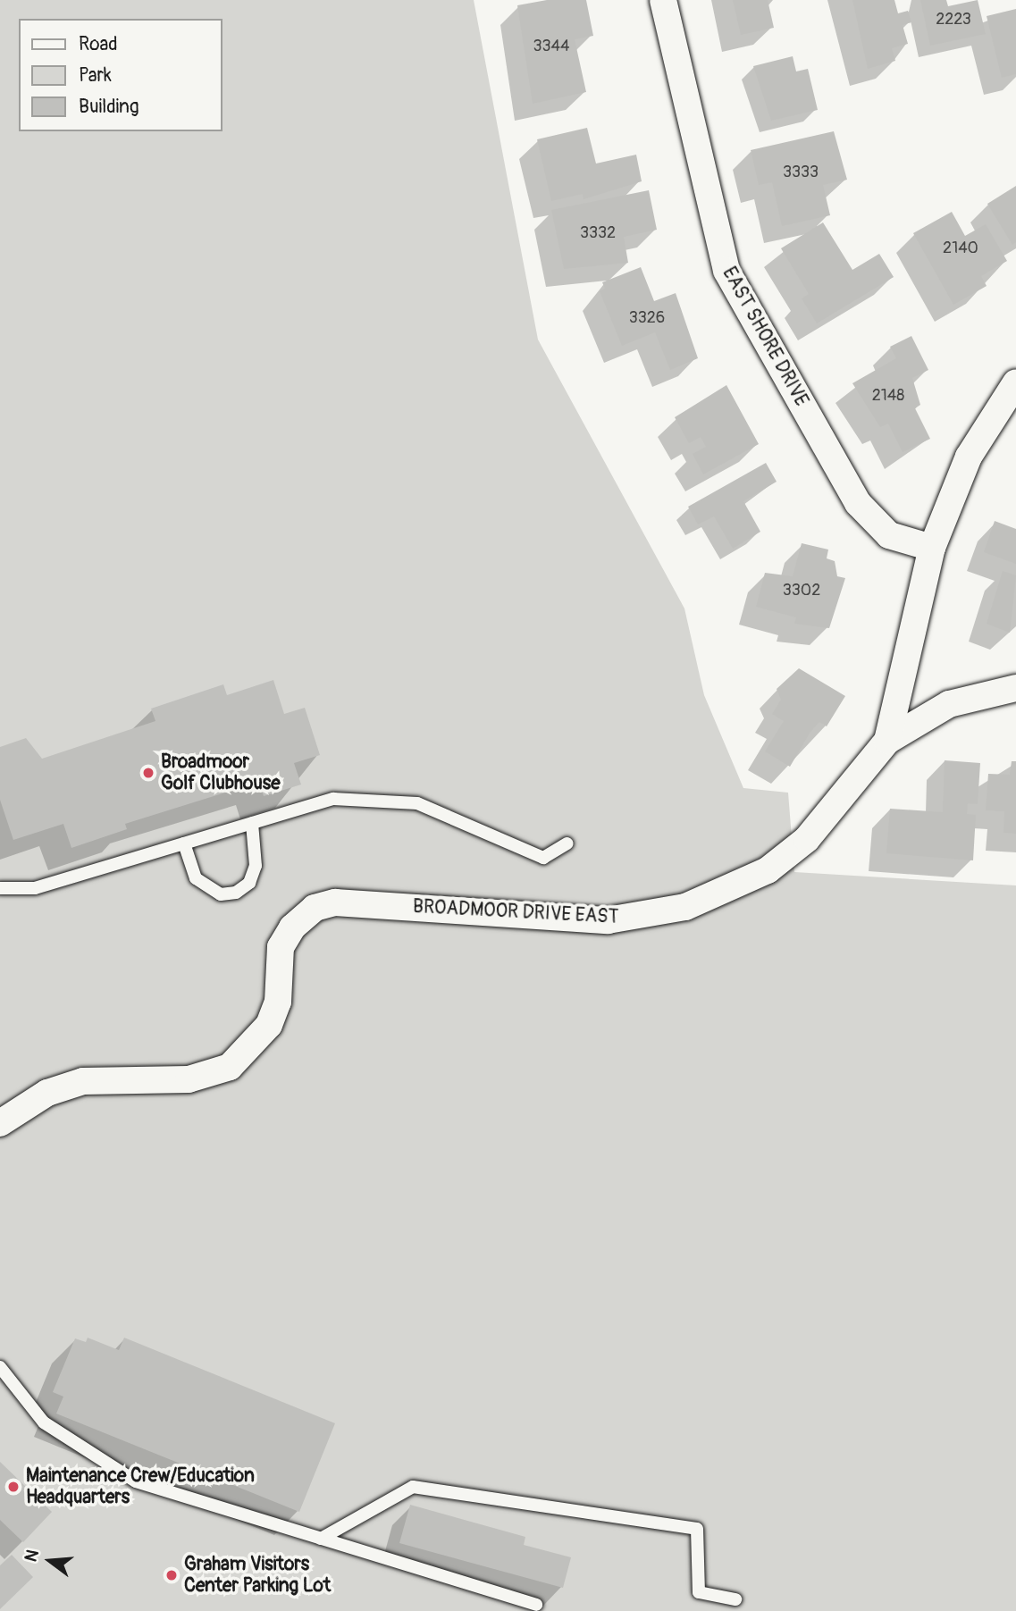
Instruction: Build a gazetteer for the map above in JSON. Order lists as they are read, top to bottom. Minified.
{"streets":{"street":["EAST SHORE DRIVE","BROADMOOR DRIVE EAST"]},"crossings":[["EAST SHORE DRIVE","BROADMOOR DRIVE EAST"]],"places":["Broadmoor Golf Clubhouse","Maintenance Crew/Education Headquarters","Graham Visitors Center Parking Lot"],"house_numbers":["2223","3344","3333","3332","2140","3326","2148","3302"],"legend":["Road","Park","Building"],"north":"left"}
